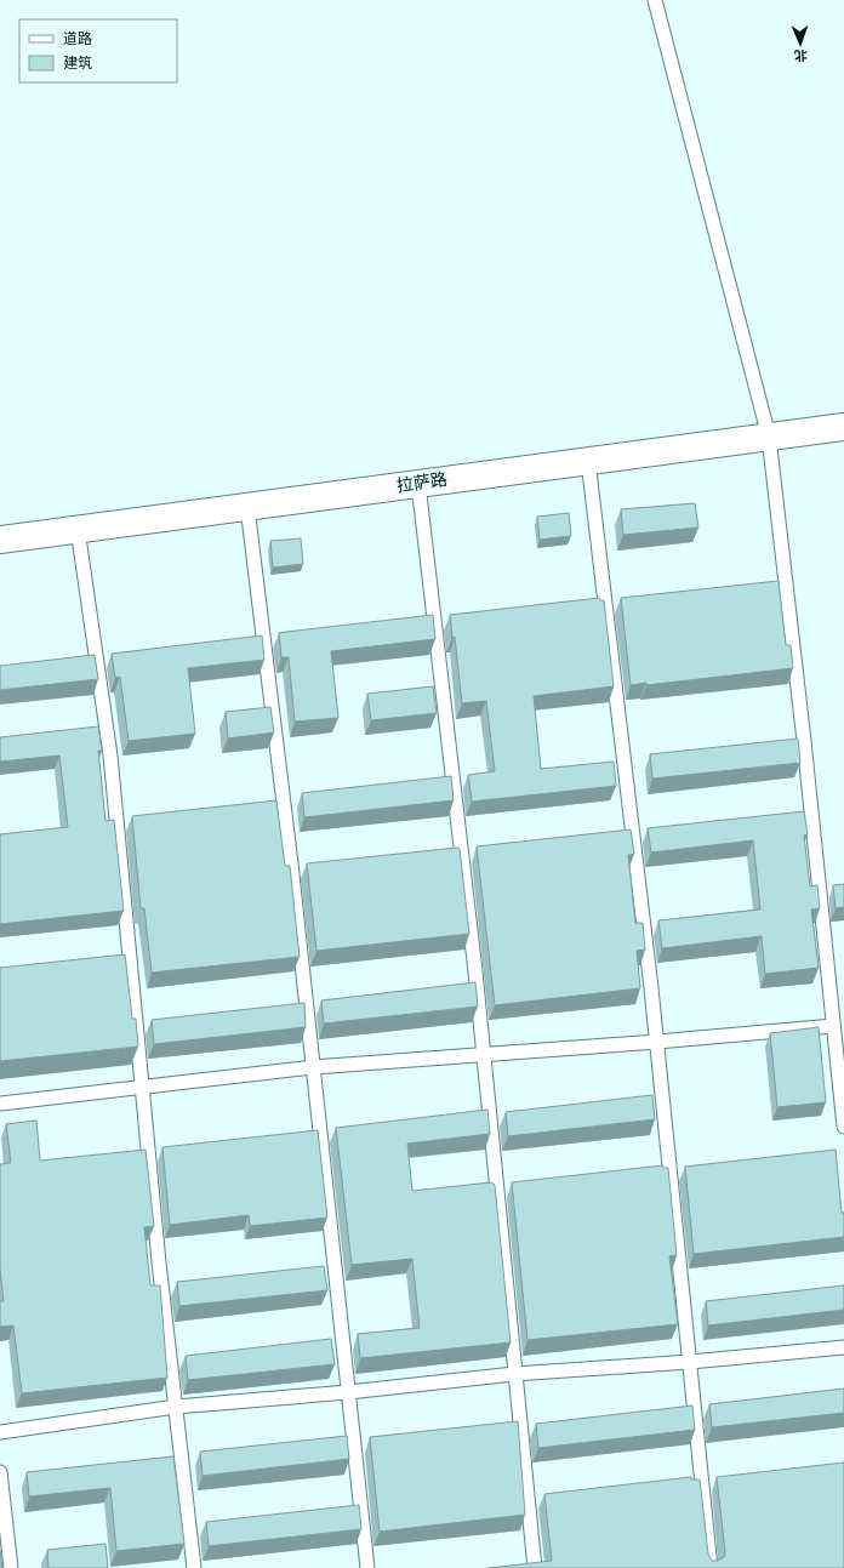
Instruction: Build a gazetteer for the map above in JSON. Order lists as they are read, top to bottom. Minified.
{"streets":{"street":["拉萨路"]},"legend":["道路","建筑"],"north":"bottom"}
